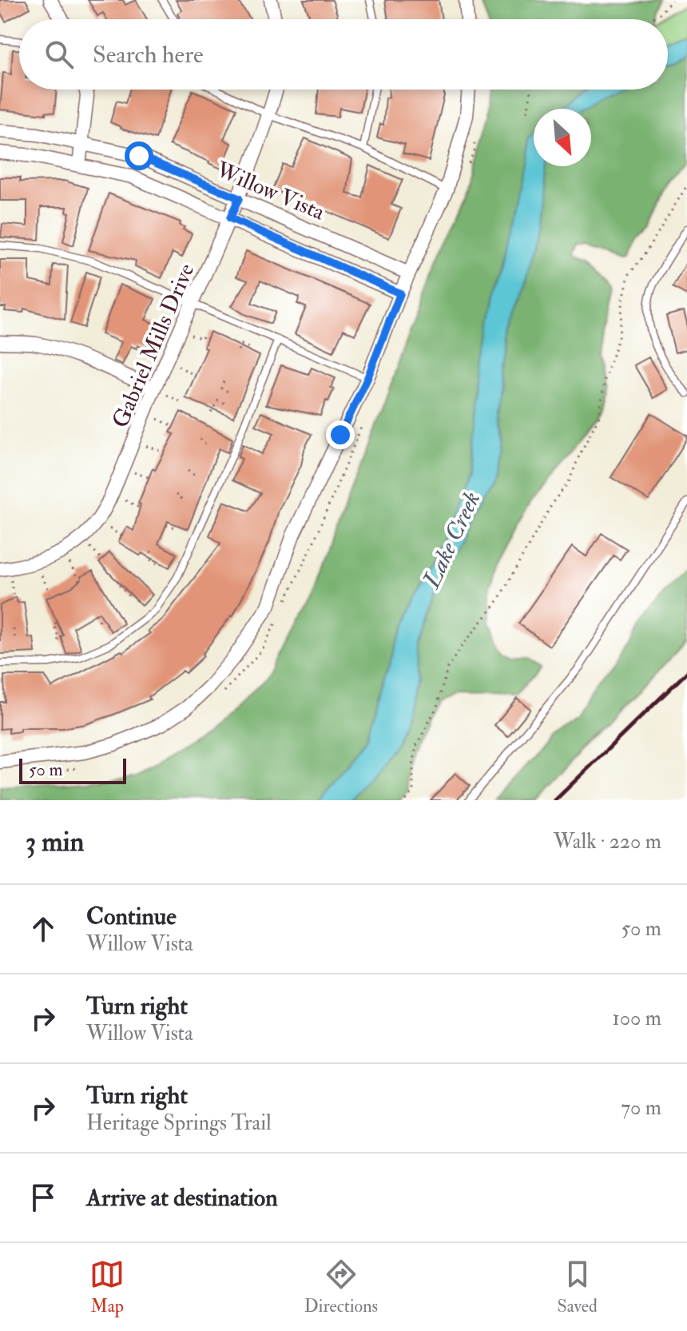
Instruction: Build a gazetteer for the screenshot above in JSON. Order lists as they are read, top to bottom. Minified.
{"streets":{"street":["Willow Vista","Gabriel Mills Drive"]},"crossings":[["Willow Vista","Gabriel Mills Drive"]],"water":["Lake Creek"],"scale_bar":"50 m","north":"bottom right","page":{"search":"Search here","scale":"50 m","heading":["3 min","Walk · 220 m"],"list":[["Continue","Willow Vista","50 m"],["Turn right","Willow Vista","100 m"],["Turn right","Heritage Springs Trail","70 m"],"Arrive at destination"],"nav":["Map","Directions","Saved"]}}
